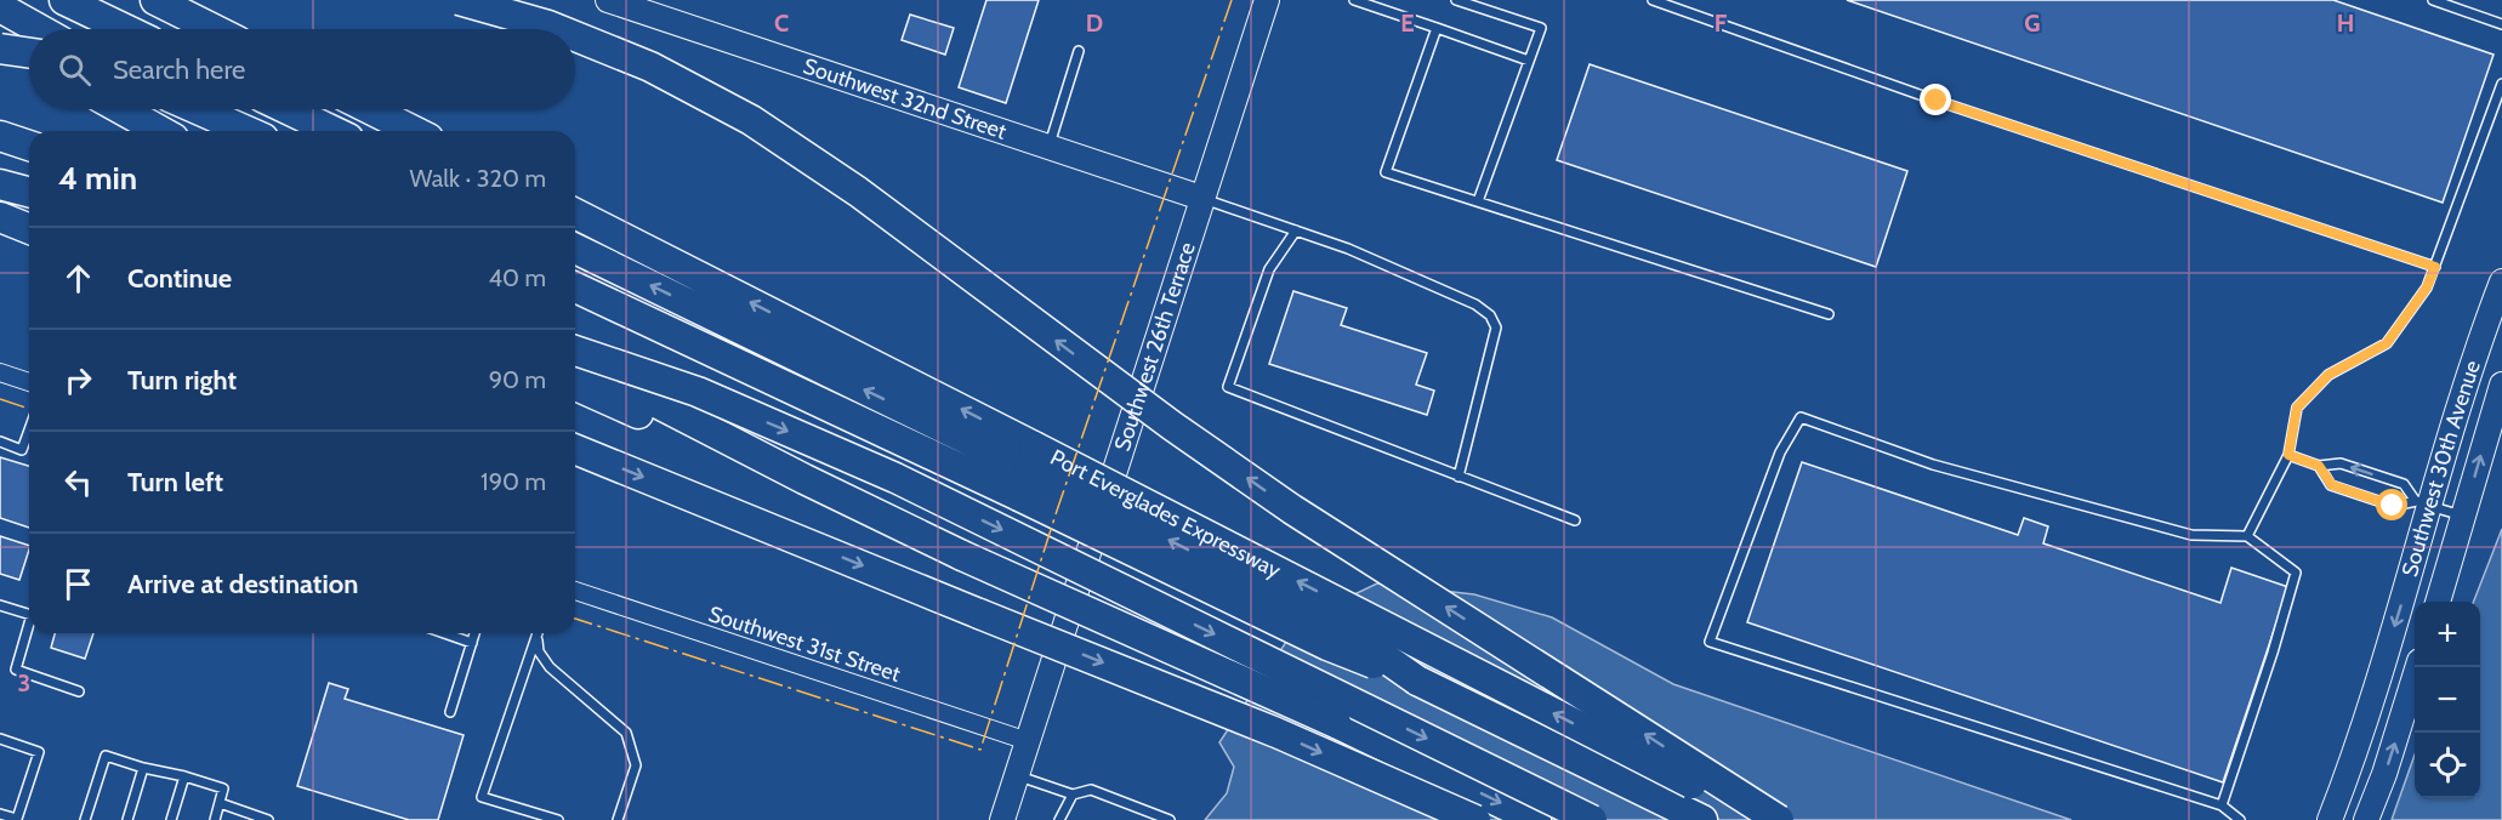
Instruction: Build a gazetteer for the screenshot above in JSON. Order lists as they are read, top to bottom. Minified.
{"streets":{"highway":["Port Everglades Expressway"],"street":["Southwest 32nd Street","Southwest 26th Terrace","Southwest 30th Avenue","Southwest 31st Street"]},"crossings":[["Southwest 32nd Street","Southwest 26th Terrace"],["Southwest 26th Terrace","Southwest 31st Street"]],"page":{"search":"Search here","heading":["4 min","Walk · 320 m"],"list":[["Continue","40 m"],["Turn right","90 m"],["Turn left","190 m"],"Arrive at destination"],"map_buttons":["+","−"]},"grid":{"columns":["C","D","E","F","G","H"],"rows":["3"]}}
